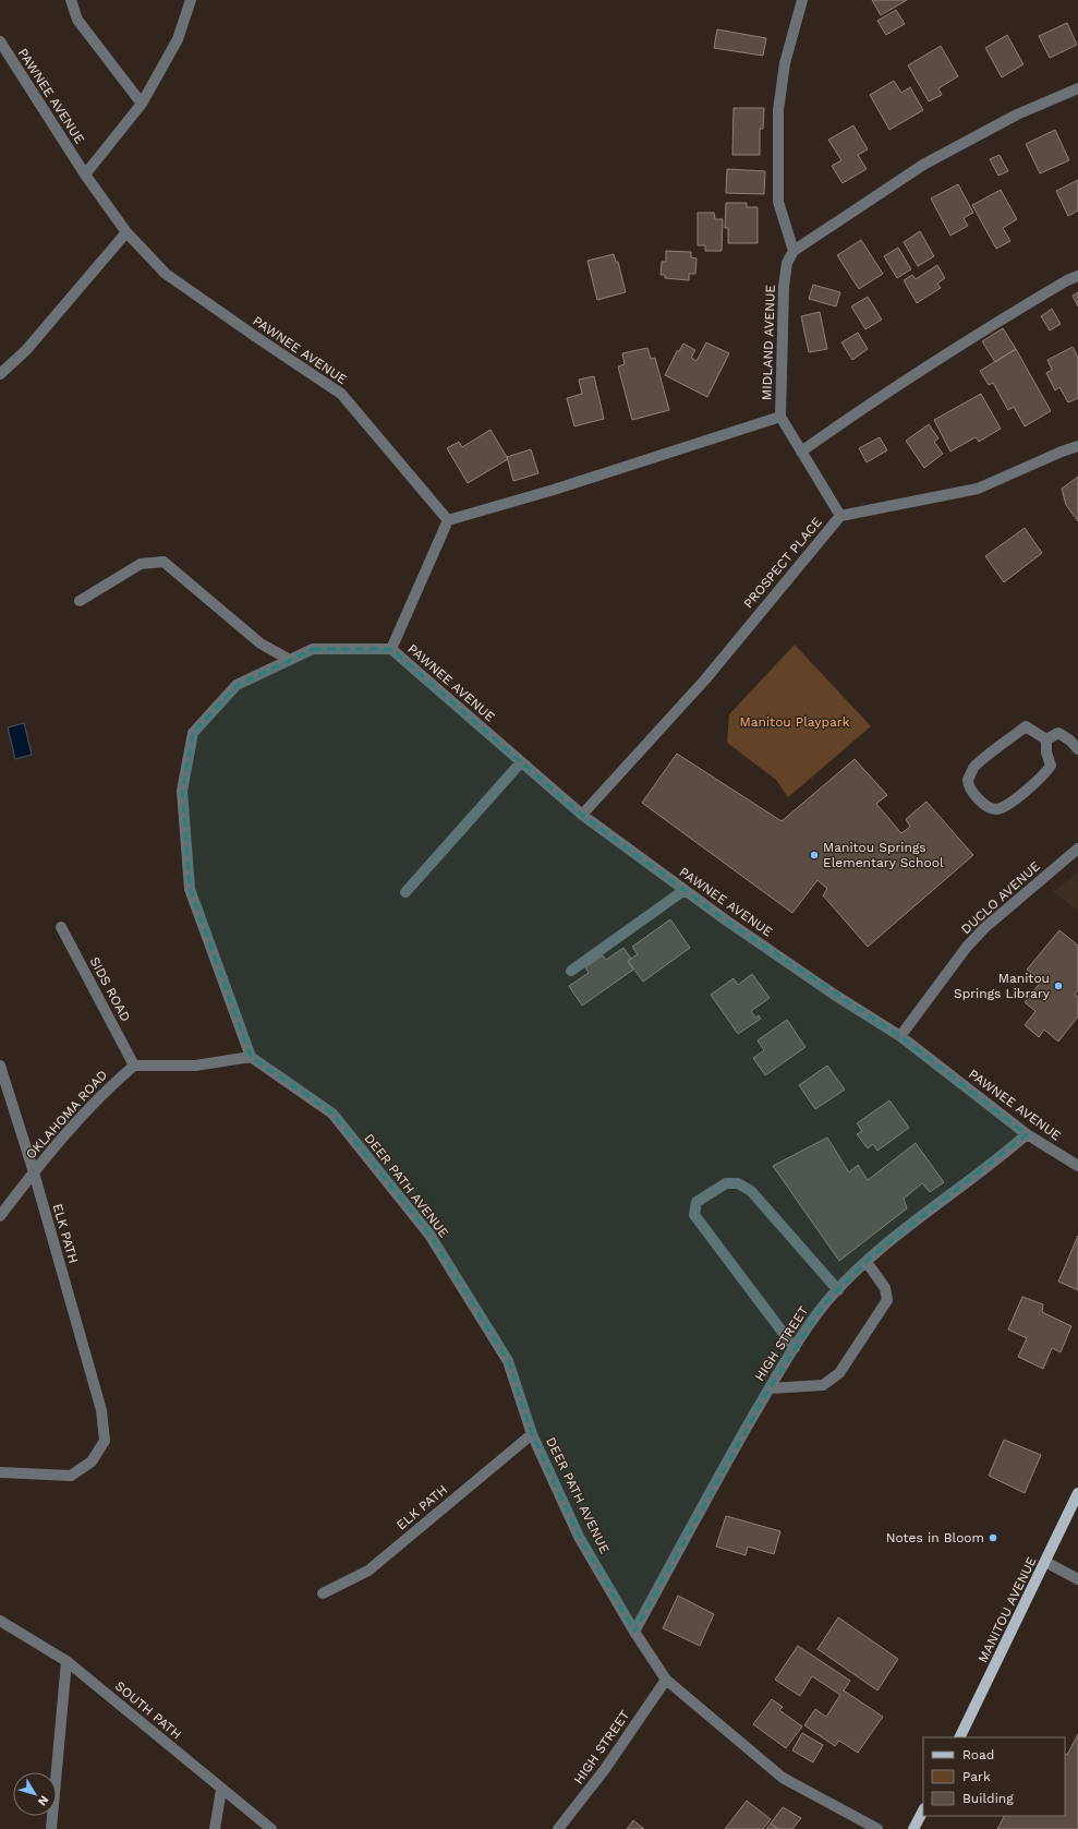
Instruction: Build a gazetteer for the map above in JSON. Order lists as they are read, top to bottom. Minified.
{"streets":{"main road":["MANITOU AVENUE"],"street":["PAWNEE AVENUE","MIDLAND AVENUE","PROSPECT PLACE","DUCLO AVENUE","SIDS ROAD","OKLAHOMA ROAD","DEER PATH AVENUE","ELK PATH","HIGH STREET","SOUTH PATH"]},"crossings":[["PAWNEE AVENUE","MIDLAND AVENUE"],["PAWNEE AVENUE","PROSPECT PLACE"],["PAWNEE AVENUE","DUCLO AVENUE"],["PAWNEE AVENUE","HIGH STREET"],["SIDS ROAD","OKLAHOMA ROAD"],["OKLAHOMA ROAD","ELK PATH"],["DEER PATH AVENUE","ELK PATH"],["DEER PATH AVENUE","HIGH STREET"]],"parks":["Manitou Playpark"],"places":["Manitou Springs Elementary School","Manitou Springs Library","Notes in Bloom"],"legend":["Road","Park","Building"],"north":"bottom right"}
